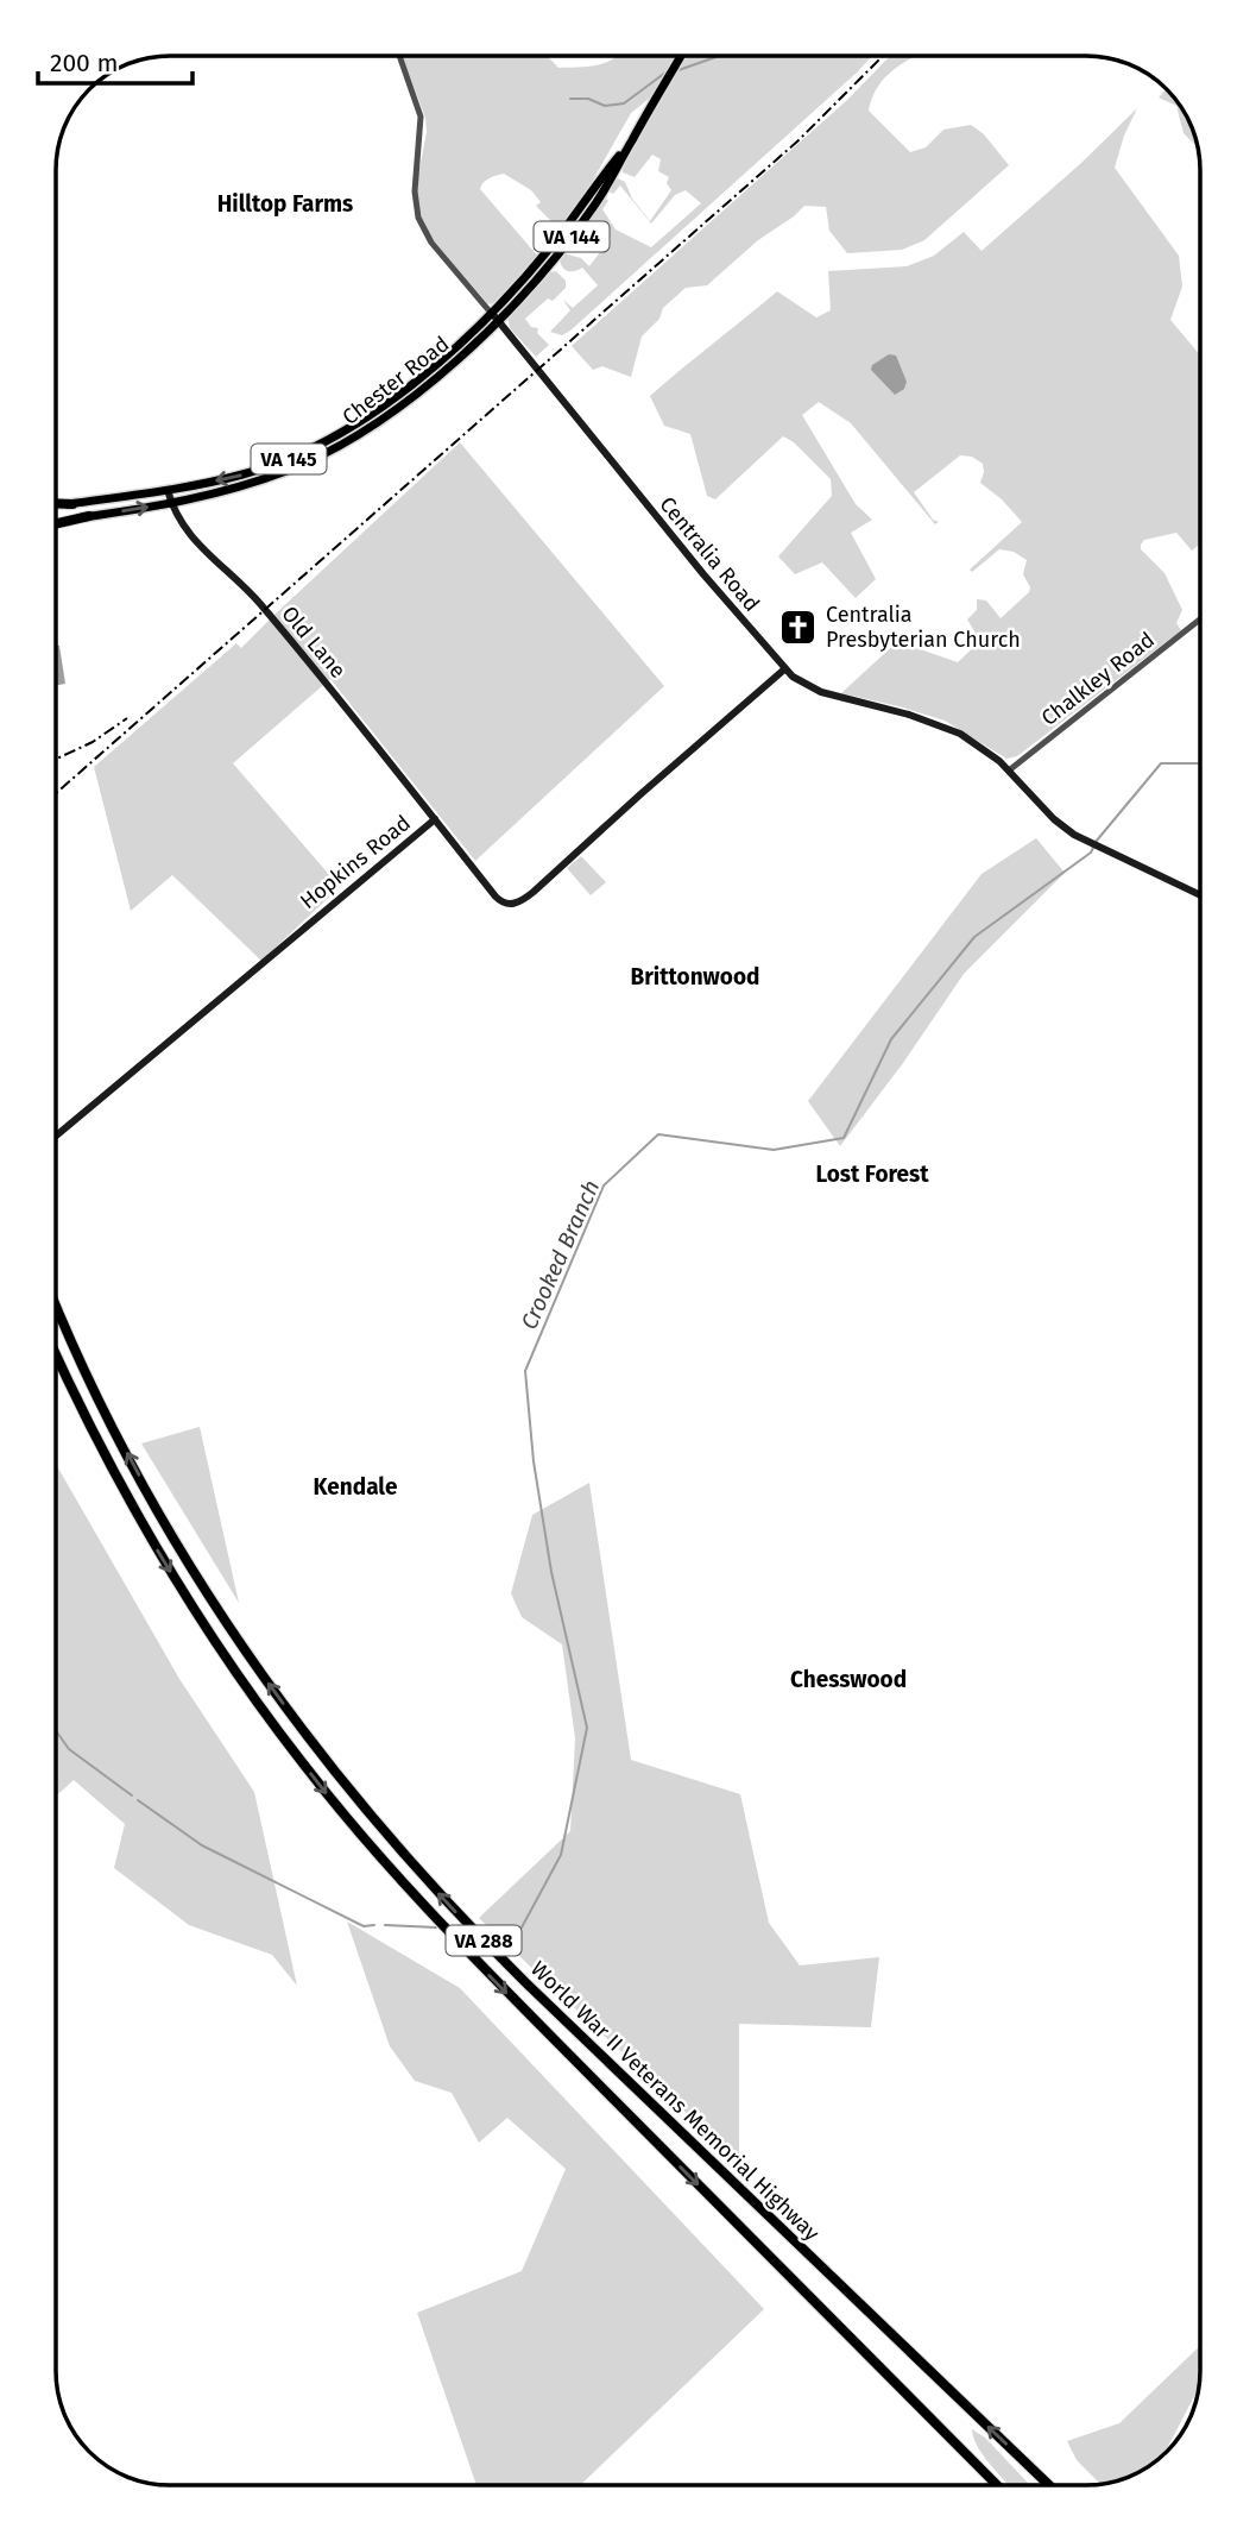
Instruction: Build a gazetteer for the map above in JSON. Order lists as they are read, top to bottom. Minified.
{"streets":{"highway":["VA 288","World War II Veterans Memorial Highway"],"main road":["VA 144","Chester Road","VA 145","Centralia Road","Old Lane","Hopkins Road"],"street":["Chalkley Road"]},"crossings":[["Chester Road","Centralia Road"],["Chester Road","Old Lane"],["Centralia Road","Chalkley Road"],["Centralia Road","Hopkins Road"],["Old Lane","Hopkins Road"]],"districts":["Hilltop Farms","Brittonwood","Lost Forest","Kendale","Chesswood"],"water":["Crooked Branch"],"places":{"church":["Centralia Presbyterian Church"]},"scale_bar":"200 m"}
